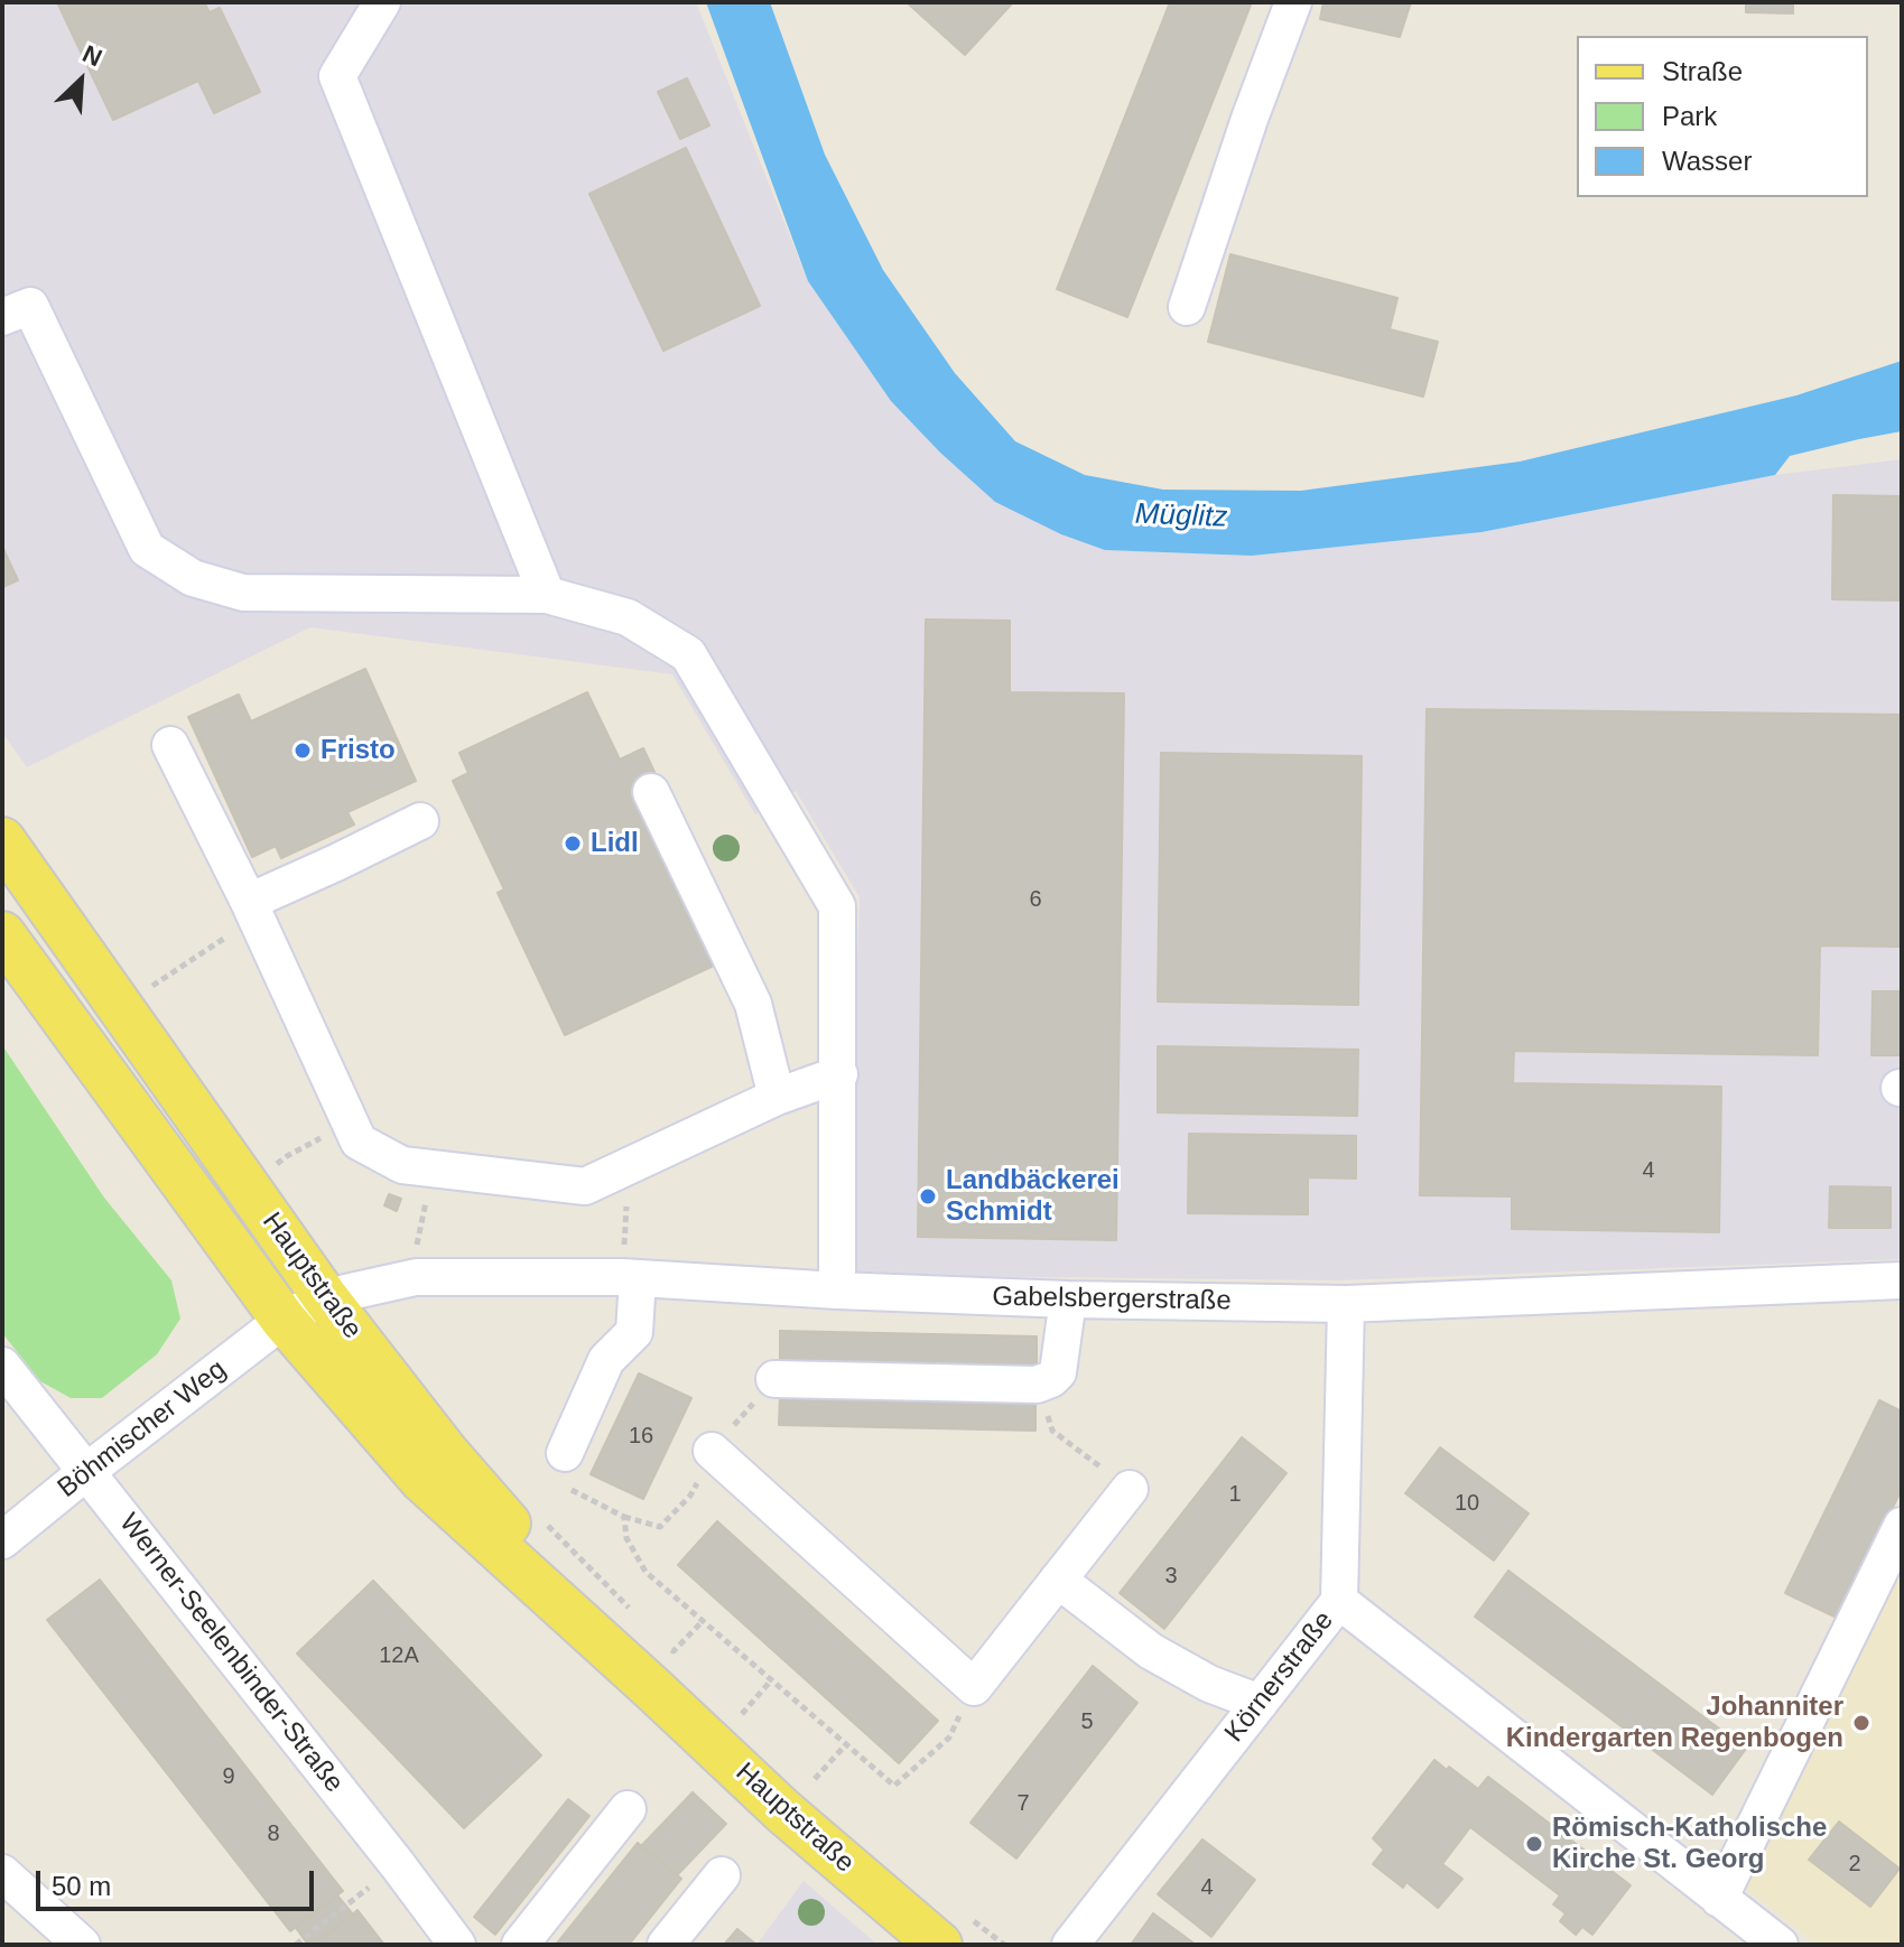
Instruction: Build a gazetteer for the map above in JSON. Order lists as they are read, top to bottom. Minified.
{"streets":{"main road":["Hauptstraße"],"street":["Gabelsbergerstraße","Böhmischer Weg","Werner-Seelenbinder-Straße","Körnerstraße"]},"crossings":[["Hauptstraße","Gabelsbergerstraße"],["Hauptstraße","Böhmischer Weg"],["Gabelsbergerstraße","Böhmischer Weg"],["Gabelsbergerstraße","Körnerstraße"],["Böhmischer Weg","Werner-Seelenbinder-Straße"]],"water":["Müglitz"],"places":["Fristo","Lidl","Landbäckerei Schmidt","Johanniter Kindergarten Regenbogen","Römisch-Katholische Kirche St. Georg"],"house_numbers":["6","4","16","1","10","3","12A","5","9","7","8","2","4"],"legend":["Straße","Park","Wasser"],"scale_bar":"50 m","north":"top right"}
